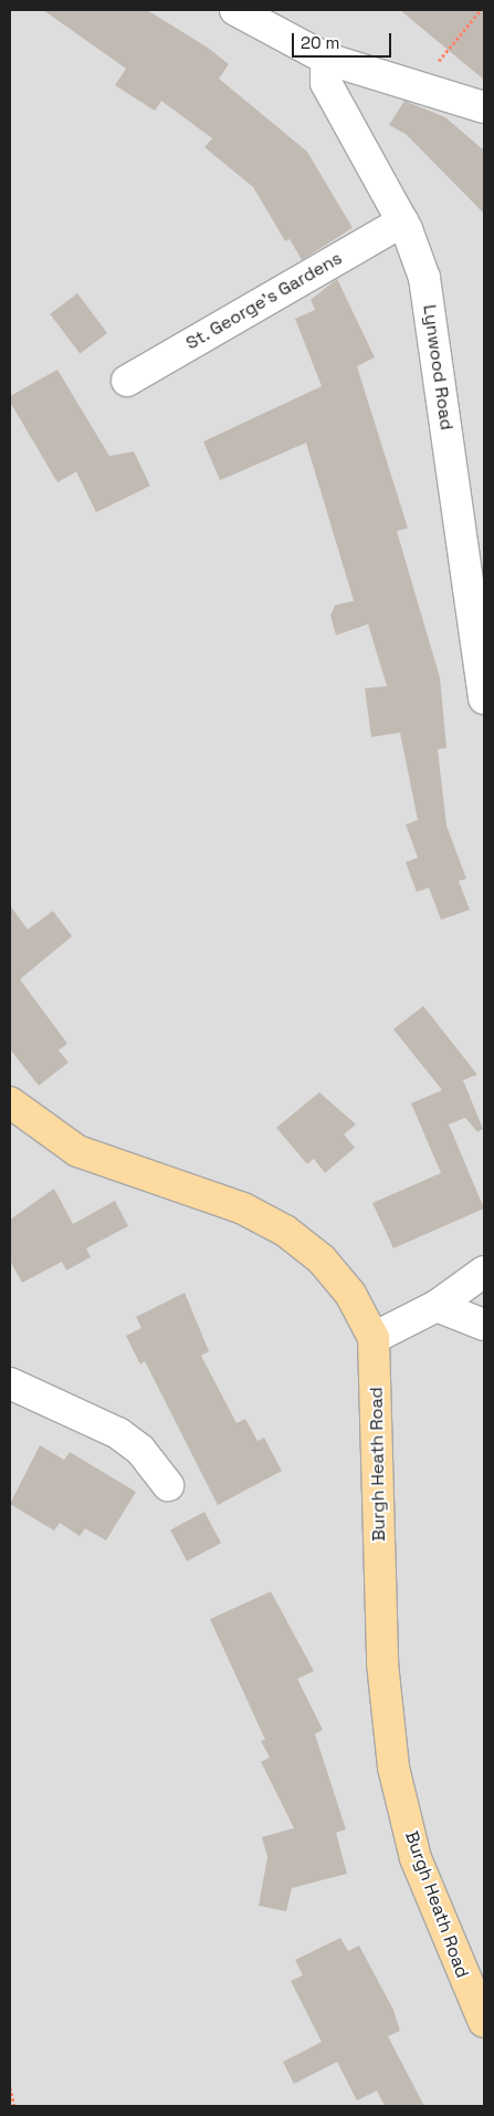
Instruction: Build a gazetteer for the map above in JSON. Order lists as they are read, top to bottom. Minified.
{"streets":{"main road":["Burgh Heath Road"],"street":["St. George's Gardens","Lynwood Road"]},"crossings":[["St. George's Gardens","Lynwood Road"]],"scale_bar":"20 m"}
